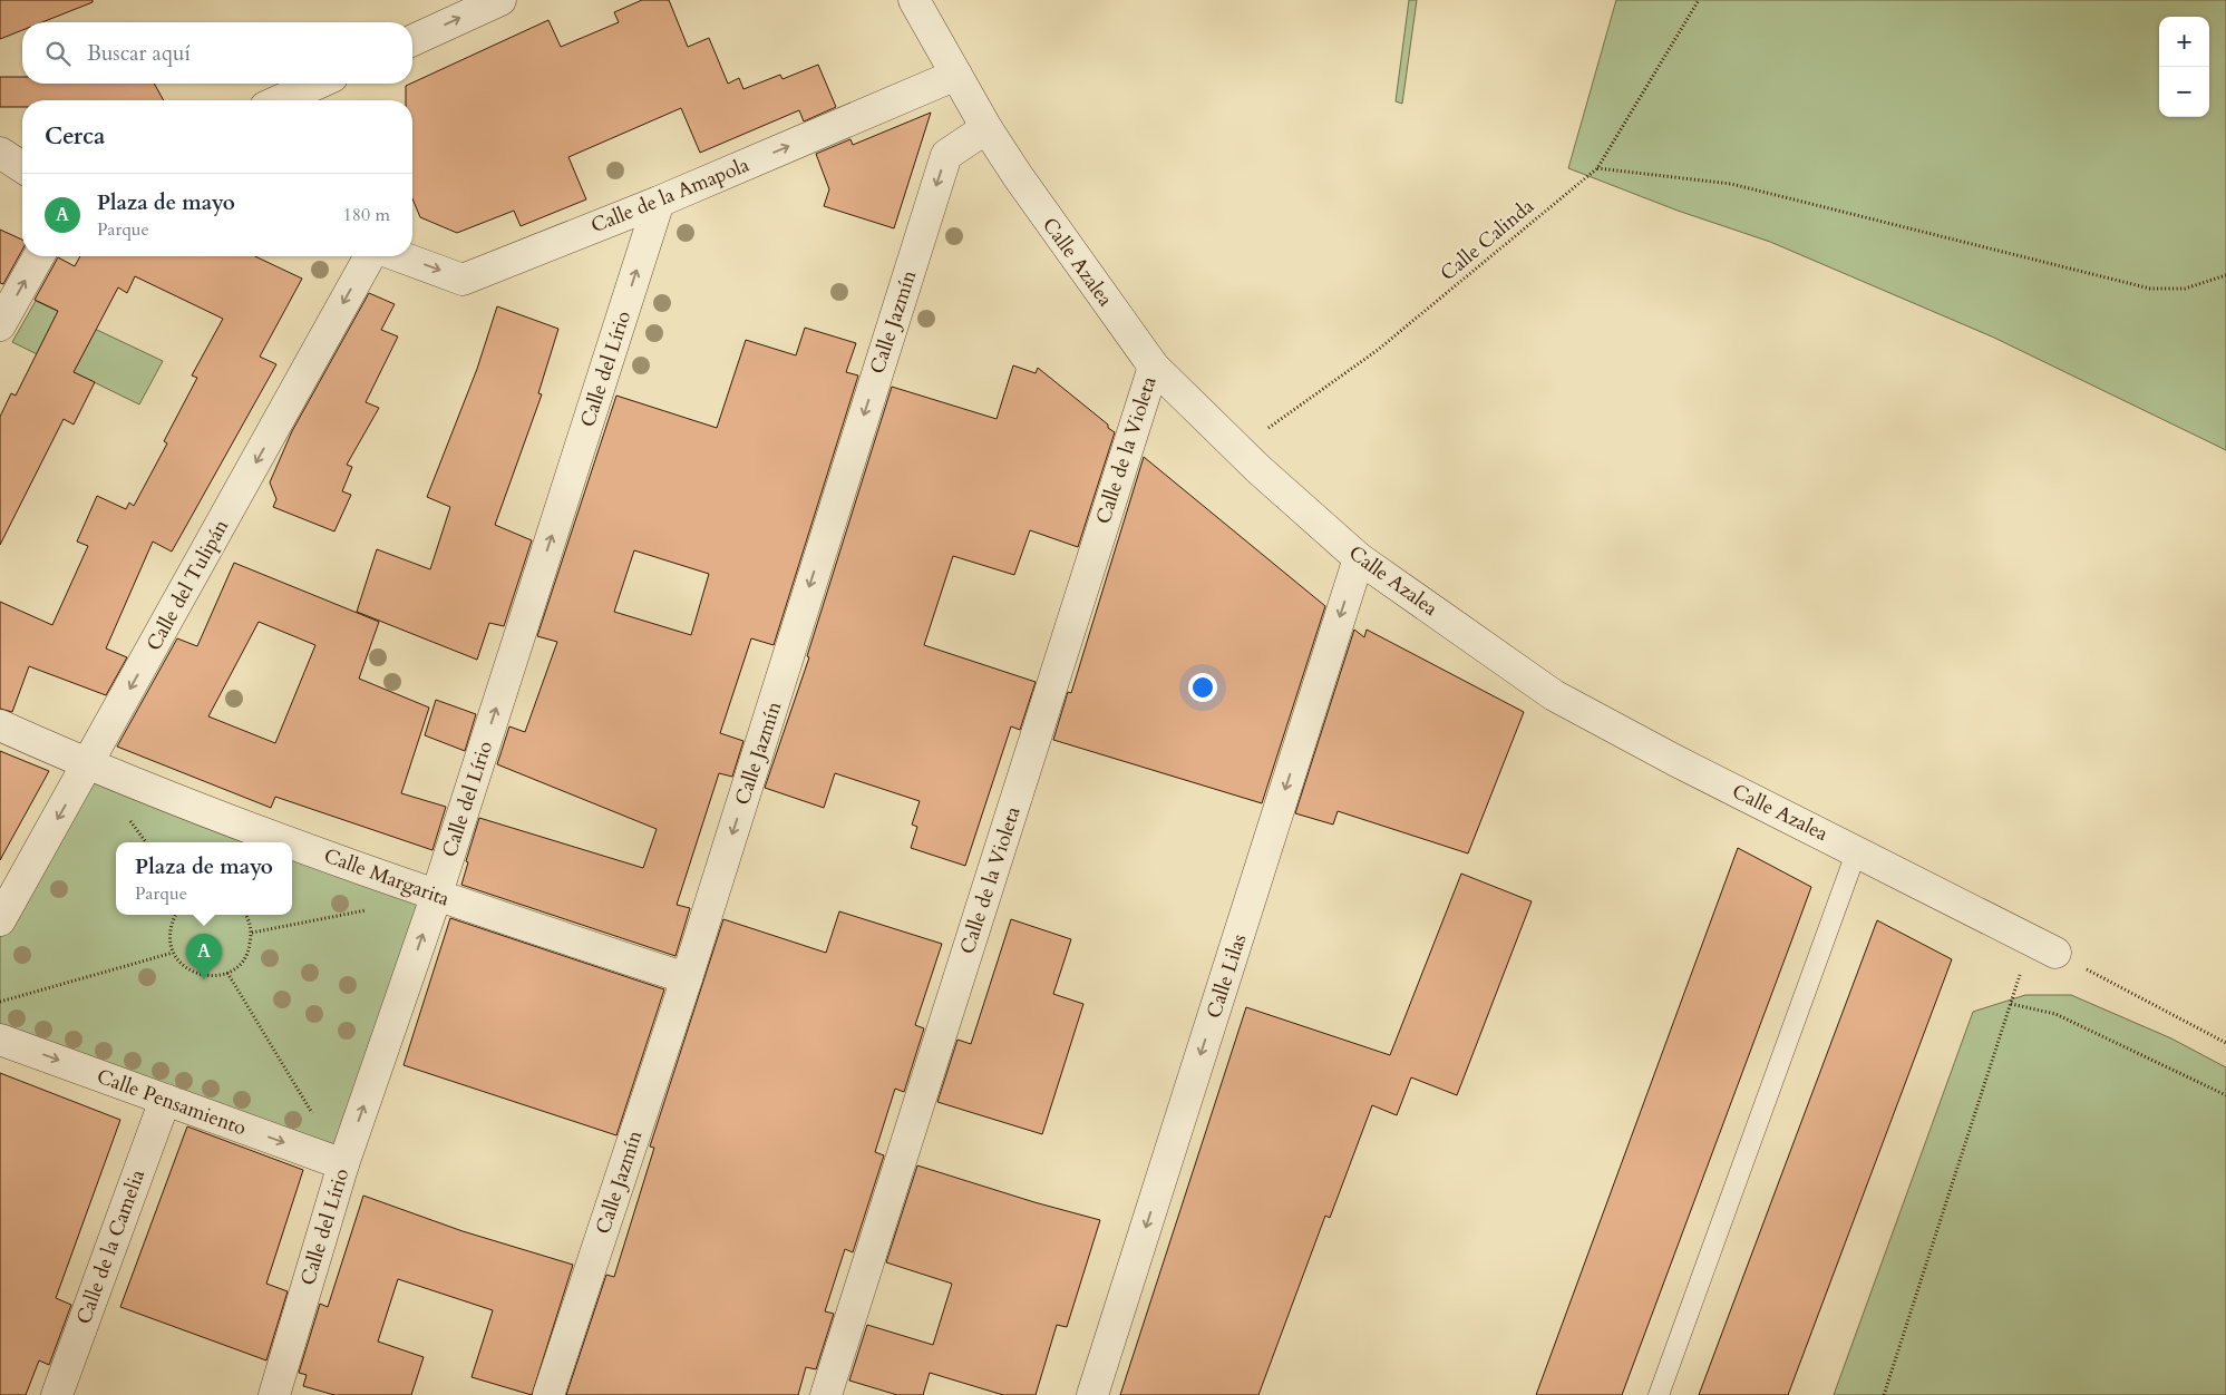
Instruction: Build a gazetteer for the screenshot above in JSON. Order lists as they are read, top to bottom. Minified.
{"streets":{"street":["Calle de la Amapola","Calle Azalea","Calle Jazmín","Calle del Lírio","Calle de la Violeta","Calle del Tulipán","Calle Margarita","Calle Lilas","Calle Pensamiento","Calle de la Camelia"],"path":["Calle Calinda"]},"crossings":[["Calle de la Amapola","Calle Azalea"],["Calle de la Amapola","Calle del Lírio"],["Calle Calinda","Calle Azalea"],["Calle Azalea","Calle Jazmín"],["Calle Azalea","Calle de la Violeta"],["Calle Azalea","Calle Lilas"],["Calle Jazmín","Calle Margarita"],["Calle del Lírio","Calle Margarita"],["Calle del Lírio","Calle Pensamiento"],["Calle del Tulipán","Calle Margarita"],["Calle Pensamiento","Calle de la Camelia"]],"one_way":["Calle de la Amapola","Calle Jazmín","Calle del Lírio","Calle del Tulipán","Calle Lilas","Calle Pensamiento"],"page":{"map_buttons":["+","−"],"search":"Buscar aquí","heading":"Cerca","list":[{"mark":"A","name":"Plaza de mayo","note":"Parque","value":"180 m"}],"popup":["Plaza de mayo","Parque"],"pins":"A"}}
